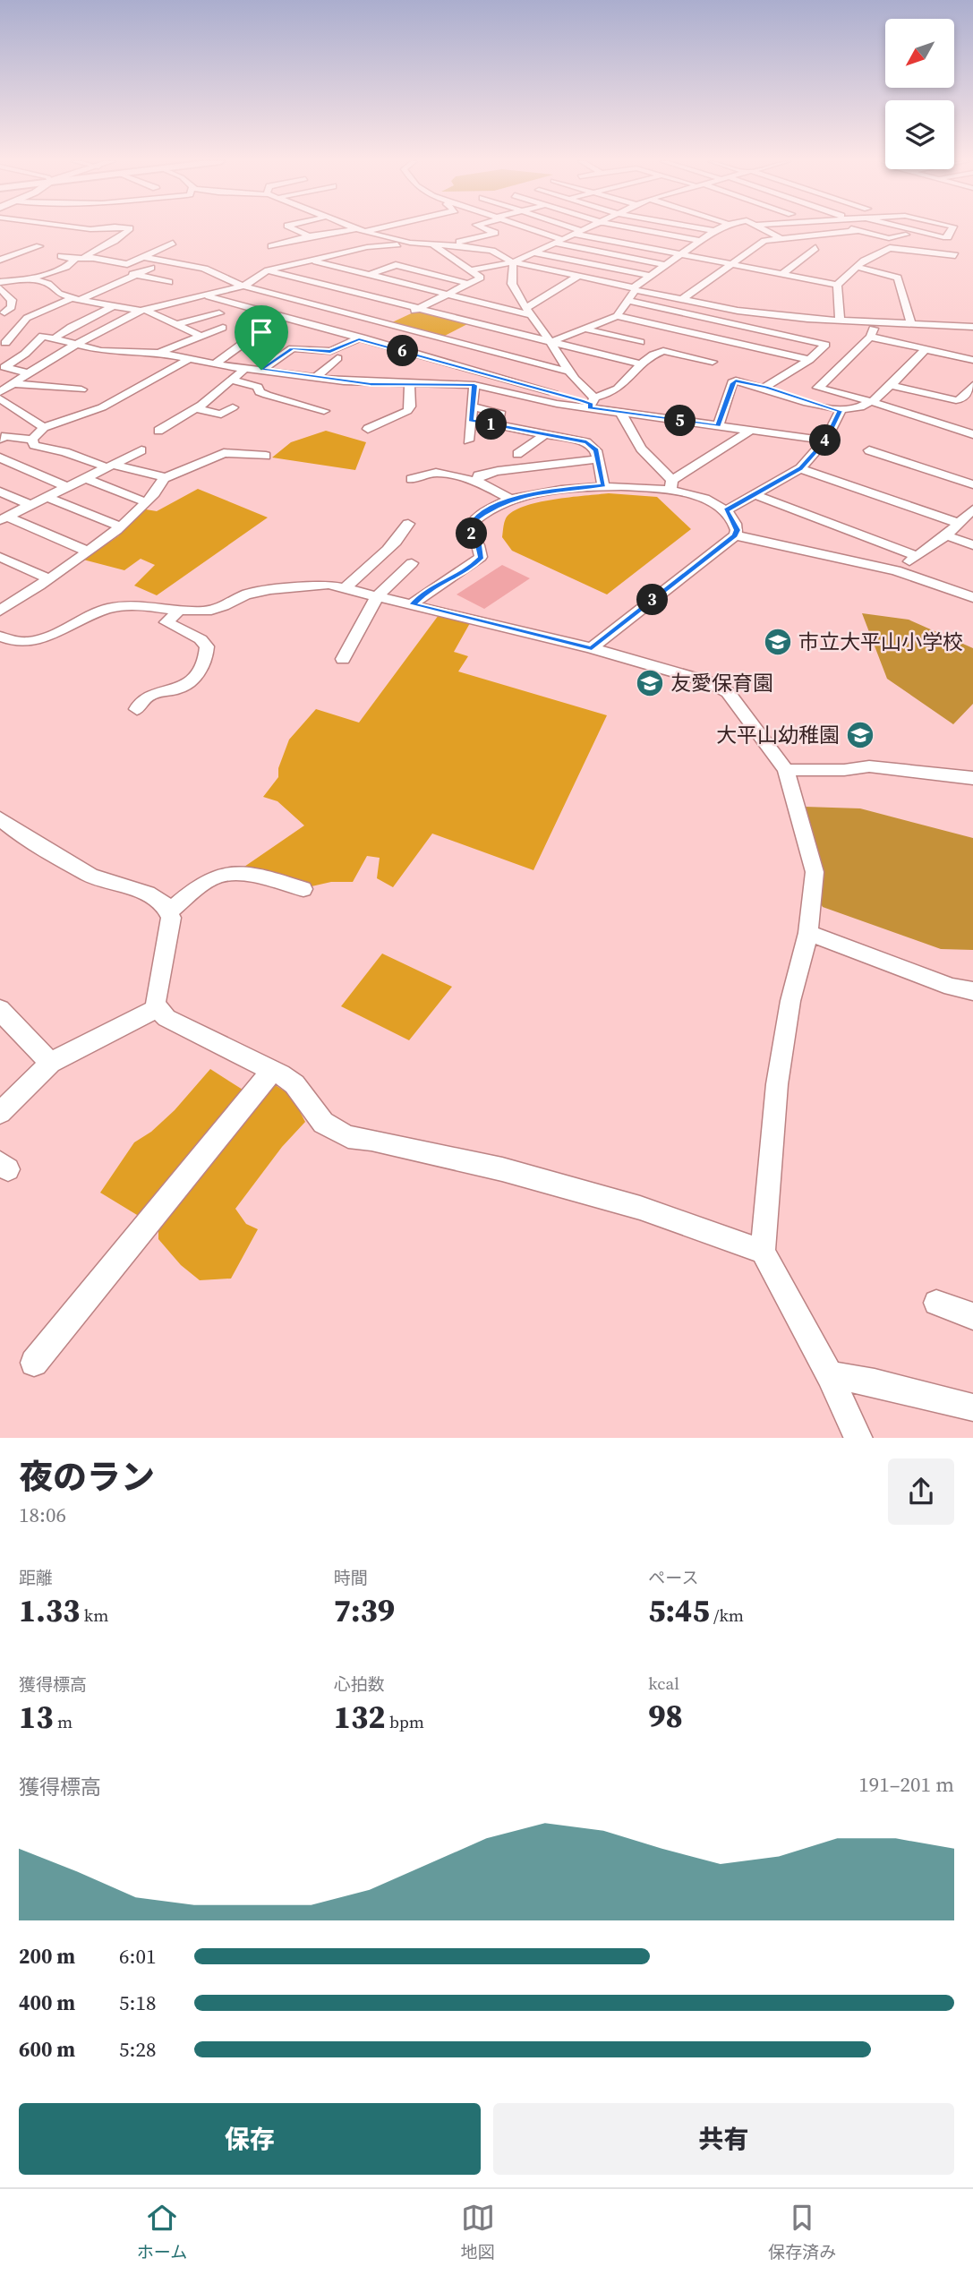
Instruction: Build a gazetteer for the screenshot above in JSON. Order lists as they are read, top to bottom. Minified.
{"places":{"school or university":["市立大平山小学校","友愛保育園","大平山幼稚園"]},"north":"bottom left","page":{"pins":["6","5","1","4","2","3"],"heading":["夜のラン","18:06"],"stats":[["距離","1.33 km"],["時間","7:39"],["ペース","5:45 /km"],["獲得標高","13 m"],["心拍数","132 bpm"],["kcal","98"]],"chart":["獲得標高","191–201 m"],"list":[{"name":"200 m","note":"6:01"},{"name":"400 m","note":"5:18"},{"name":"600 m","note":"5:28"}],"buttons":["保存","共有"],"tabs":["ホーム","地図","保存済み"]}}
